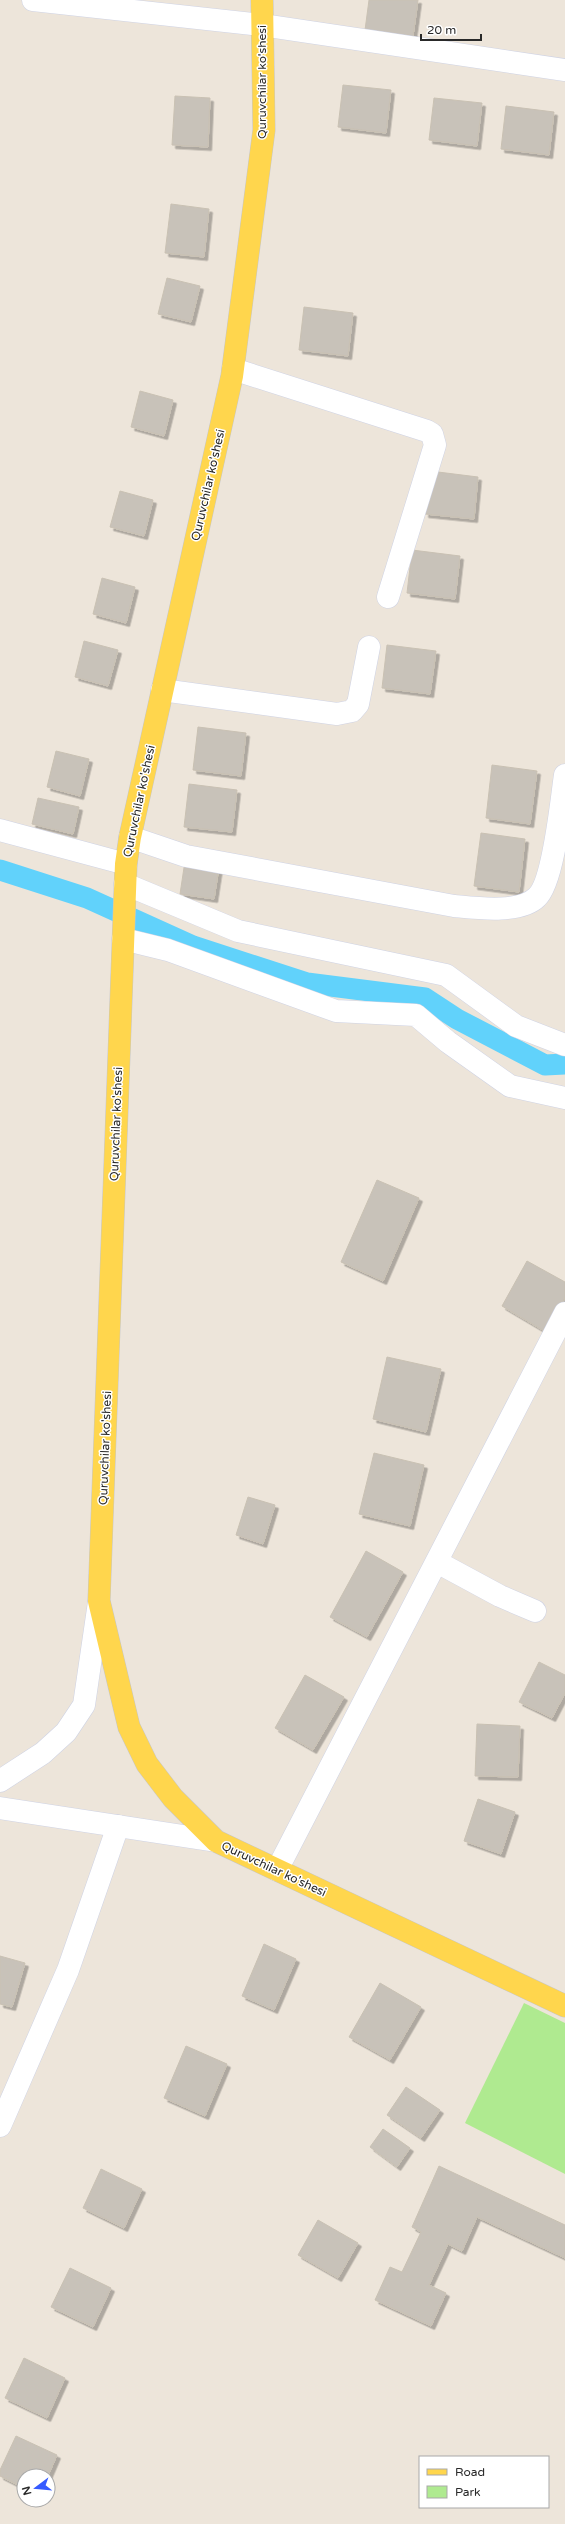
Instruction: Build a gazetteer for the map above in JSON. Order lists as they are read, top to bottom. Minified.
{"streets":{"main road":["Quruvchilar ko'shesi"]},"legend":["Road","Park"],"scale_bar":"20 m","north":"left"}
